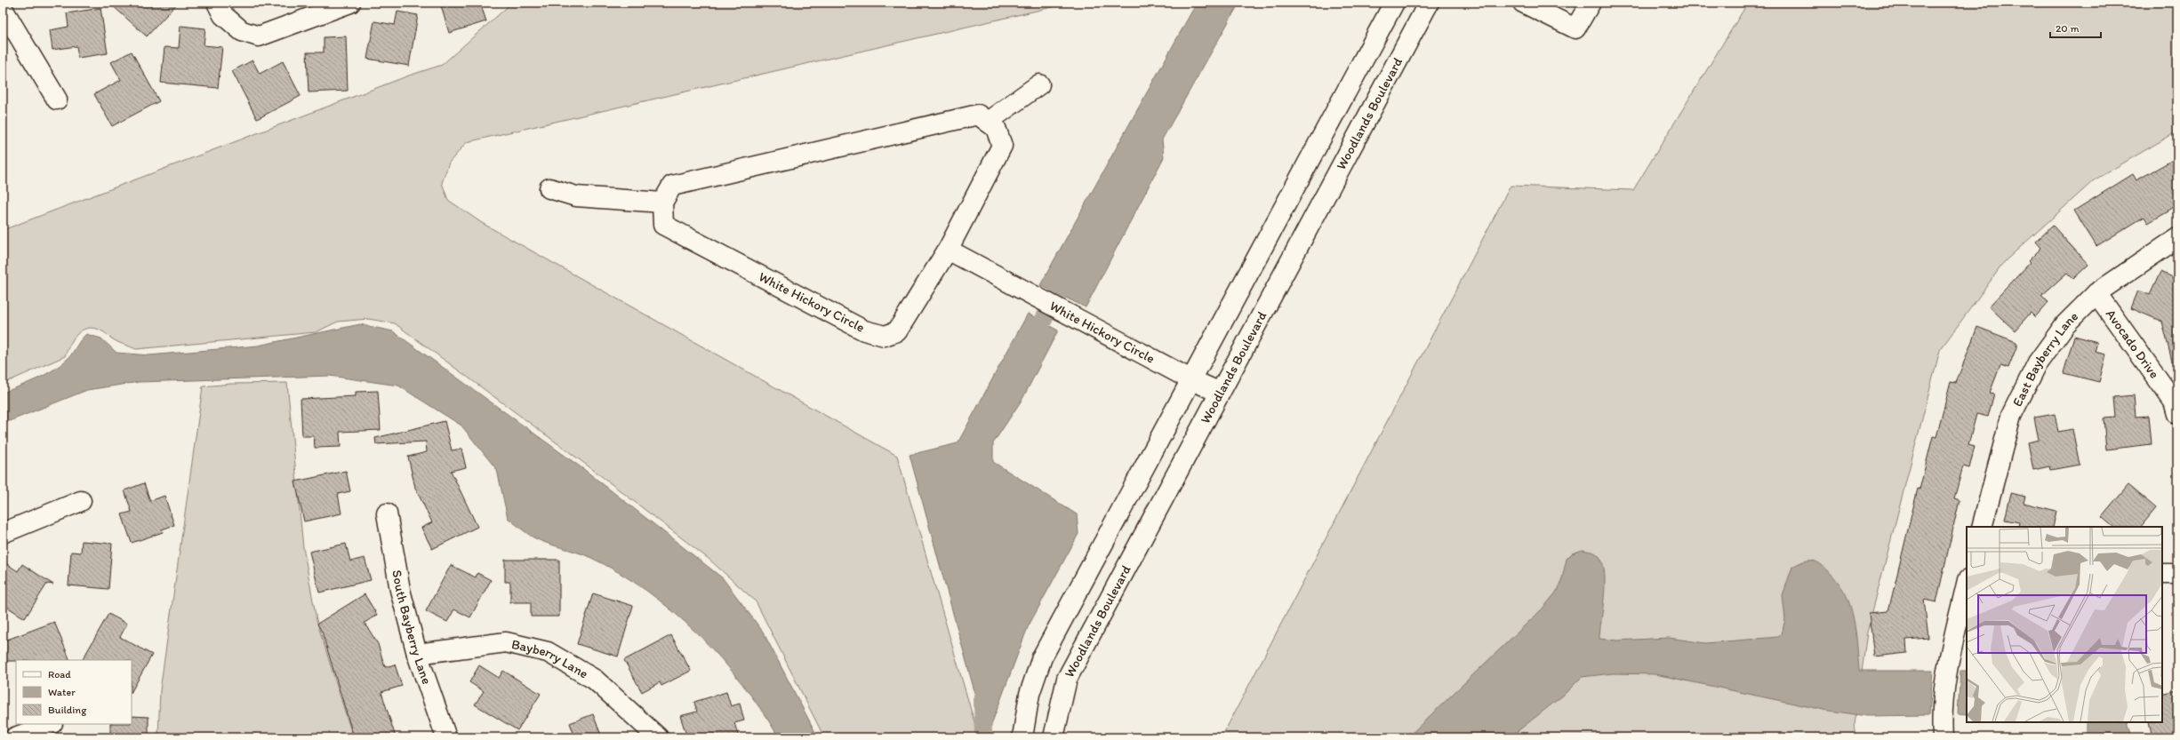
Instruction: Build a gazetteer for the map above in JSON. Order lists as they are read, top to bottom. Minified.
{"streets":{"street":["Woodlands Boulevard","White Hickory Circle","Avocado Drive","East Bayberry Lane","South Bayberry Lane","Bayberry Lane"]},"crossings":[["Woodlands Boulevard","White Hickory Circle"],["Avocado Drive","East Bayberry Lane"],["South Bayberry Lane","Bayberry Lane"]],"legend":["Road","Water","Building"],"scale_bar":"20 m"}
